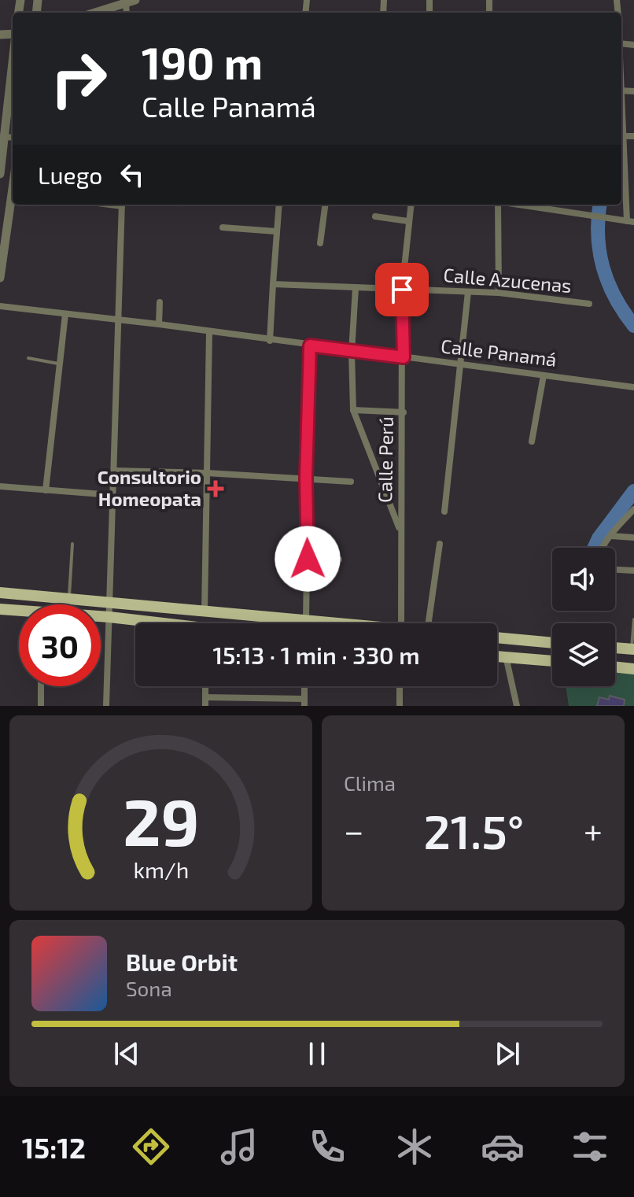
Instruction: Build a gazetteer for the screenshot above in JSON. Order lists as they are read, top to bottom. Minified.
{"streets":{"street":["Calle Azucenas","Calle Panamá","Calle Perú"]},"crossings":[["Calle Azucenas","Calle Perú"],["Calle Panamá","Calle Perú"]],"places":{"health":["Consultorio Homeopata"]},"page":{"turn":["190 m","Calle Panamá"],"then":"Luego","limit":"30","trip":"15:13 · 1 min · 330 m","tile":"Clima","heat":["−","21.5°","+"],"song":["Blue Orbit","Sona"],"tabs":"15:12","gauge":["29","km/h"]}}
